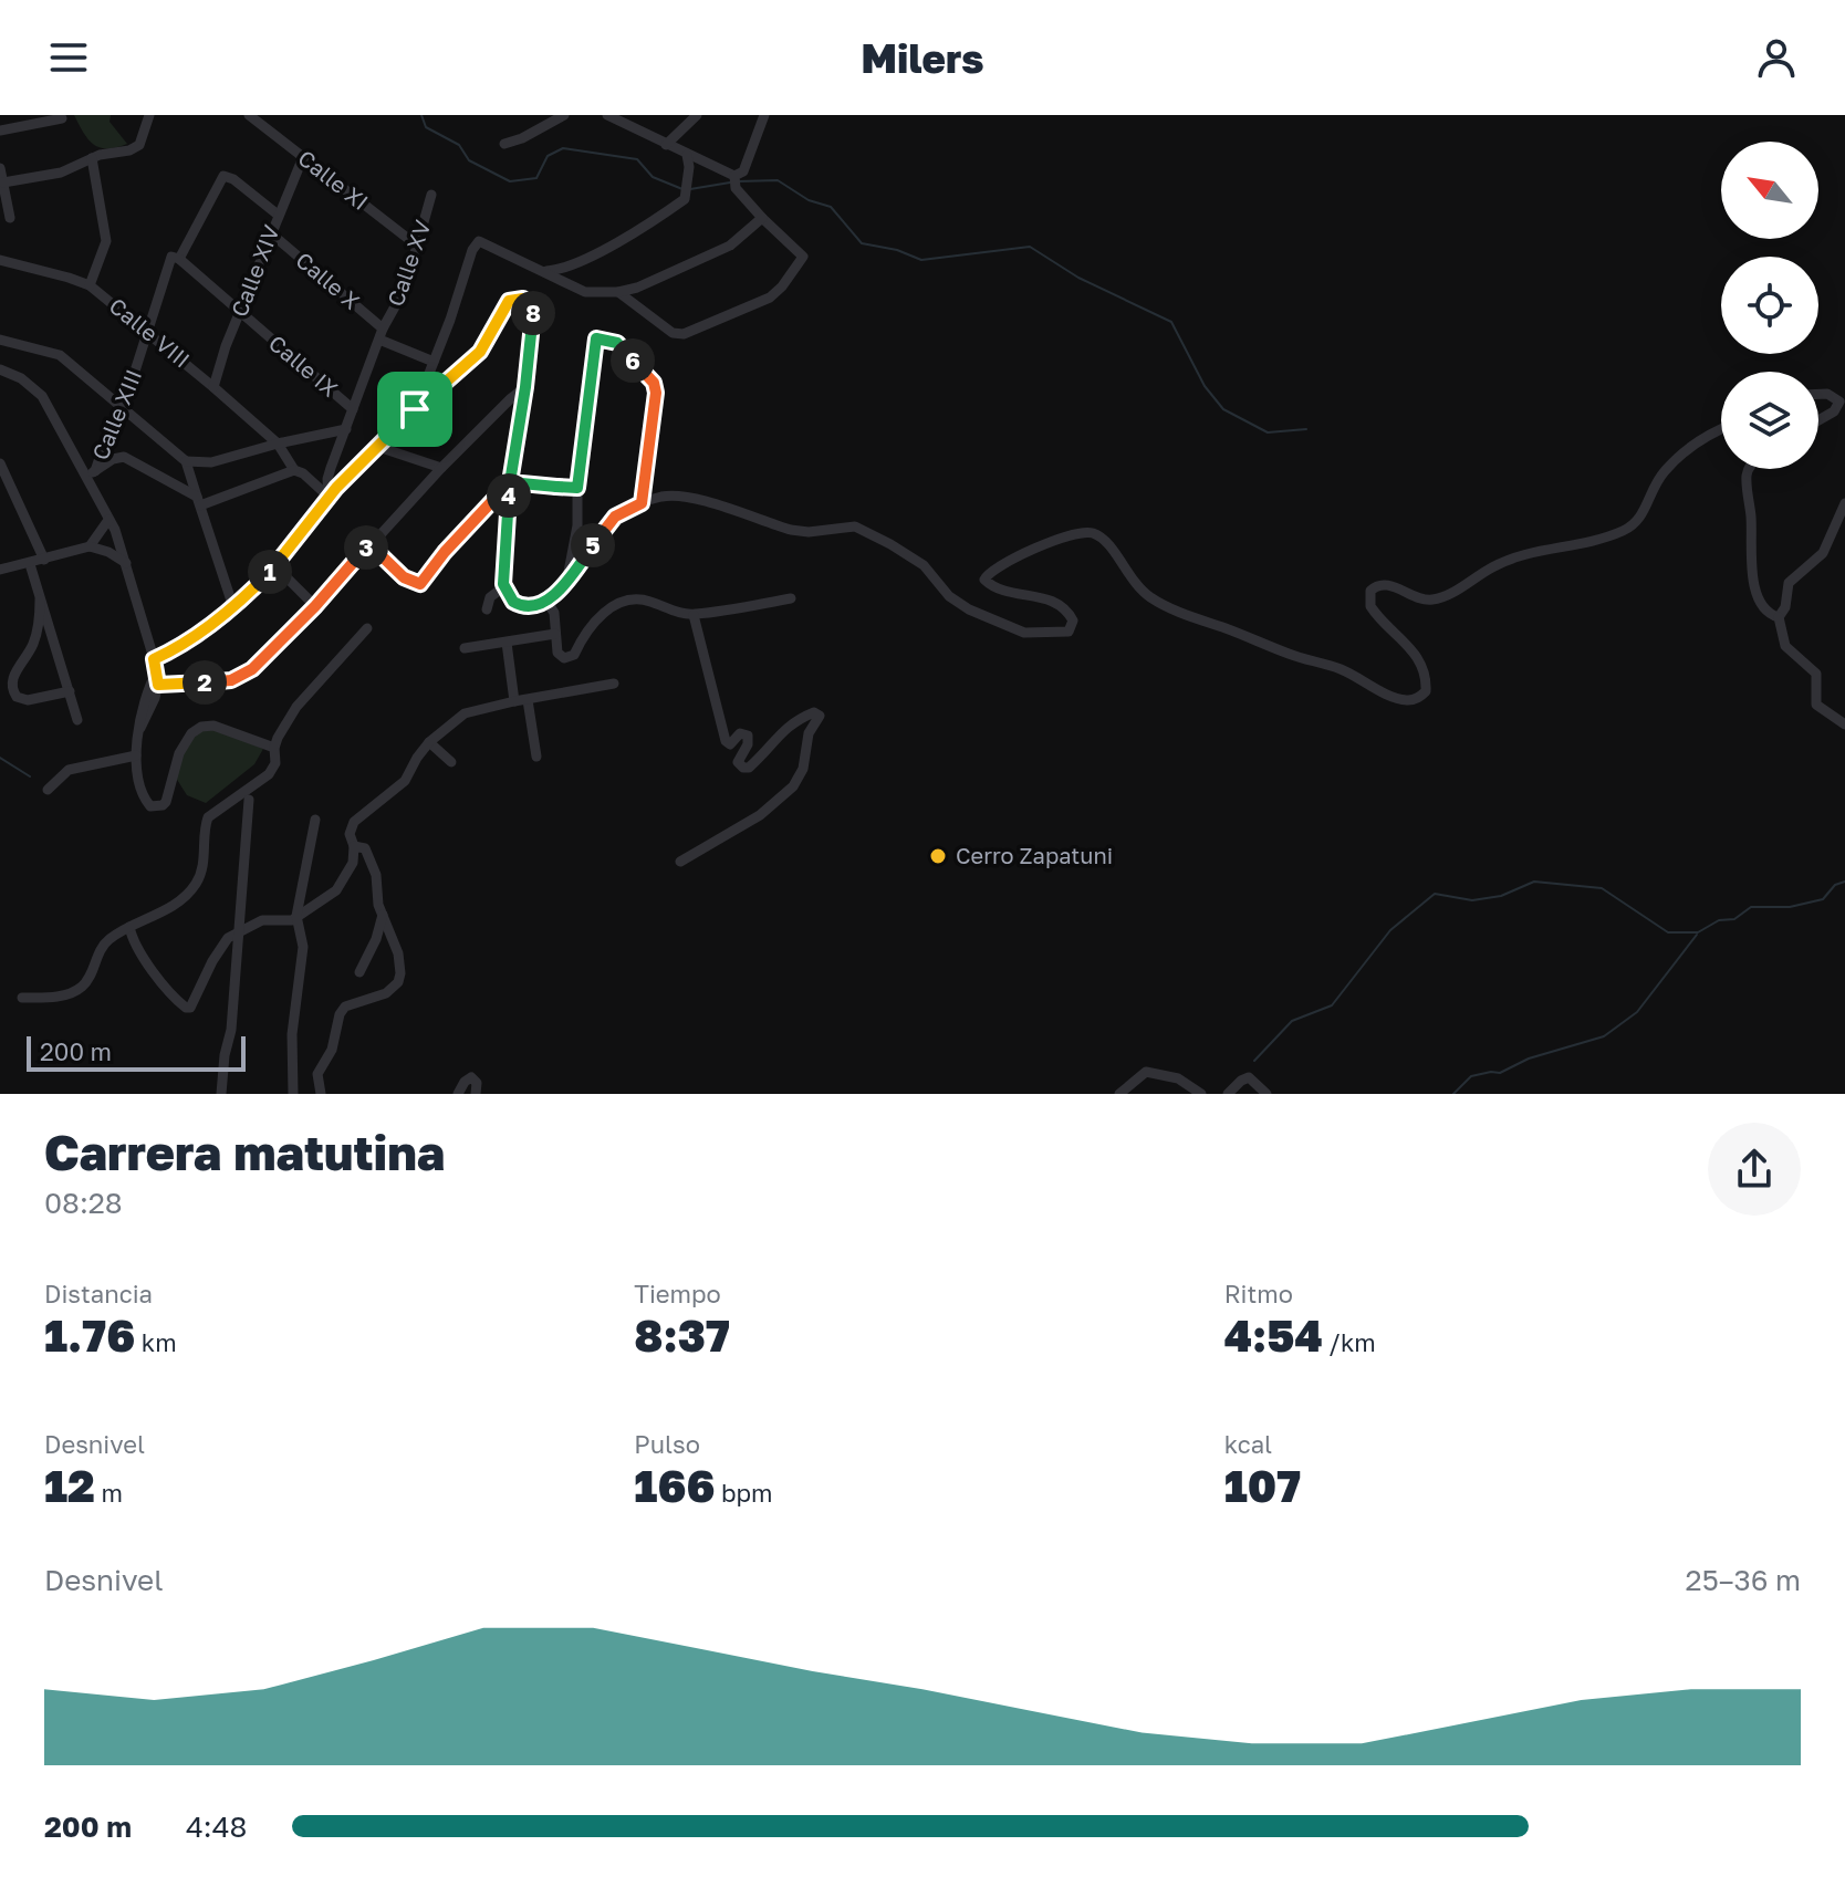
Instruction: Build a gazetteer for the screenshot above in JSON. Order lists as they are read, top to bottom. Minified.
{"streets":{"street":["Calle XI","Calle XV","Calle XIV","Calle X","Calle VIII","Calle IX","Calle XIII"]},"crossings":[["Calle XI","Calle XV"],["Calle XI","Calle XIV"],["Calle XV","Calle X"],["Calle XV","Calle IX"],["Calle XIV","Calle X"],["Calle XIV","Calle VIII"],["Calle XIV","Calle IX"],["Calle VIII","Calle XIII"],["Calle IX","Calle XIII"]],"places":["Cerro Zapatuni"],"scale_bar":"200 m","north":"top left","page":{"header":"Milers","pins":["8","6","4","5","3","1","2"],"scale":"200 m","heading":["Carrera matutina","08:28"],"stats":[["Distancia","1.76 km"],["Tiempo","8:37"],["Ritmo","4:54 /km"],["Desnivel","12 m"],["Pulso","166 bpm"],["kcal","107"]],"chart":["Desnivel","25–36 m"],"list":[{"name":"200 m","note":"4:48"}]}}
